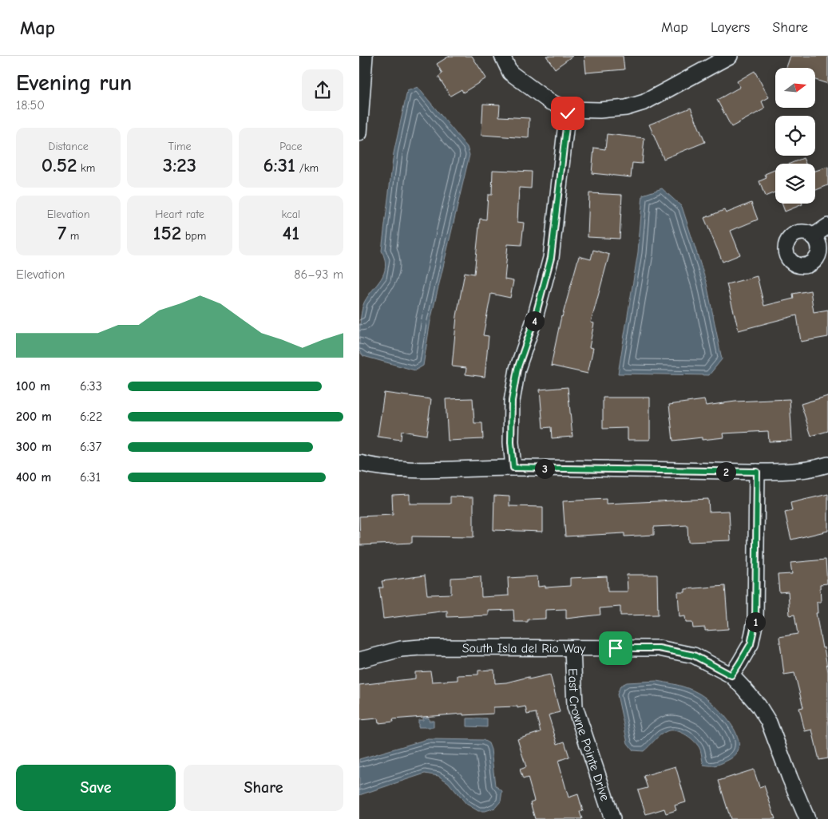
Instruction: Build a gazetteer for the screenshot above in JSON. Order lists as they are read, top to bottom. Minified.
{"streets":{"street":["South Isla del Rio Way","East Crowne Pointe Drive"]},"crossings":[["South Isla del Rio Way","East Crowne Pointe Drive"]],"north":"right","page":{"header":"Map","nav":["Map","Layers","Share"],"heading":["Evening run","18:50"],"stats":[["Distance","0.52 km"],["Time","3:23"],["Pace","6:31 /km"],["Elevation","7 m"],["Heart rate","152 bpm"],["kcal","41"]],"chart":["Elevation","86–93 m"],"pins":["4","3","2","1"],"list":[{"name":"100 m","note":"6:33"},{"name":"200 m","note":"6:22"},{"name":"300 m","note":"6:37"},{"name":"400 m","note":"6:31"}],"buttons":["Save","Share"]}}
